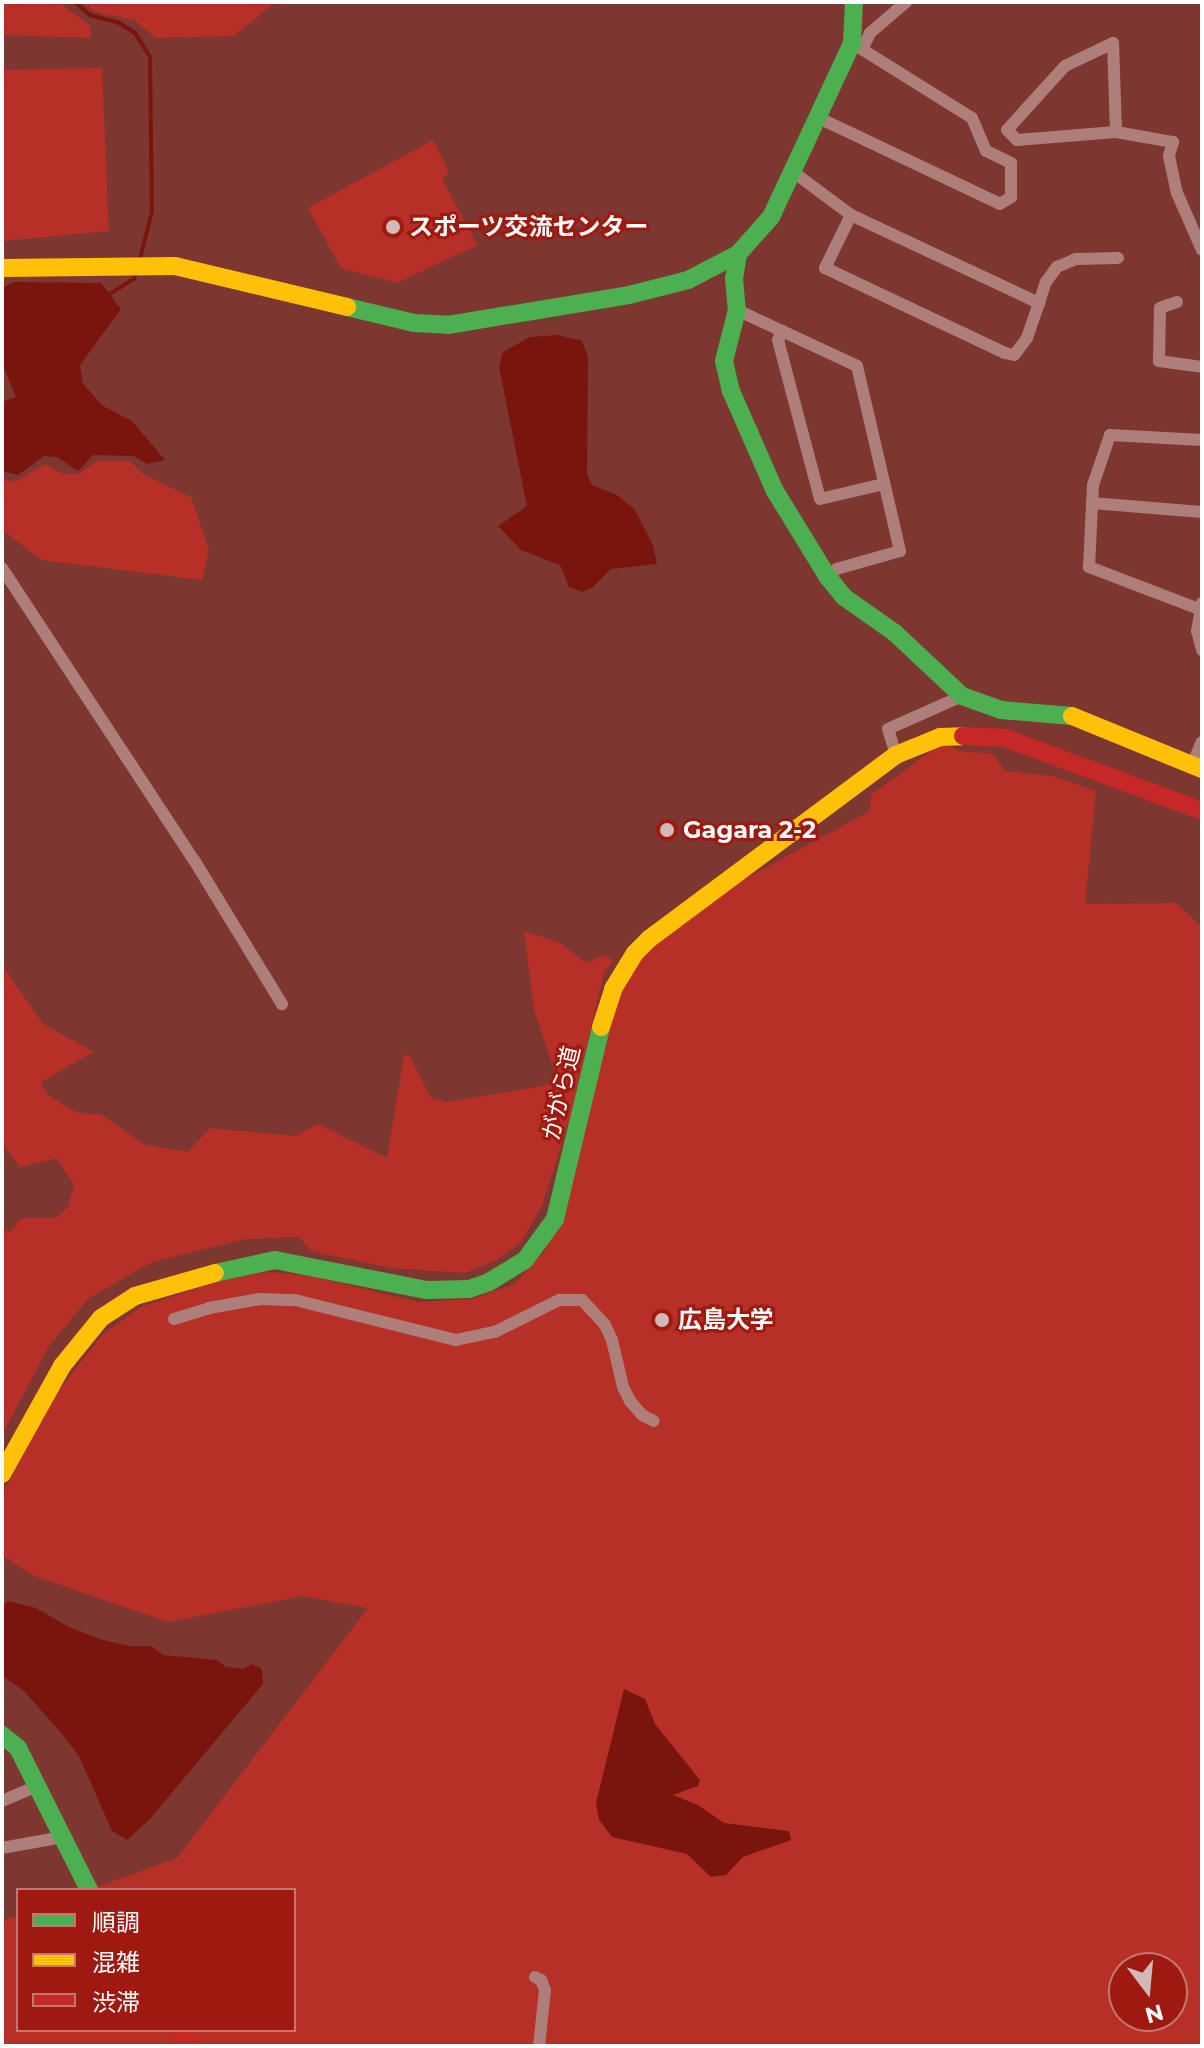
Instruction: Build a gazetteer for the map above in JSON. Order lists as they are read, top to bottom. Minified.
{"streets":{"street":["ががら道"]},"places":["スポーツ交流センター","Gagara 2-2","広島大学"],"legend":["順調","混雑","渋滞"],"north":"bottom"}
